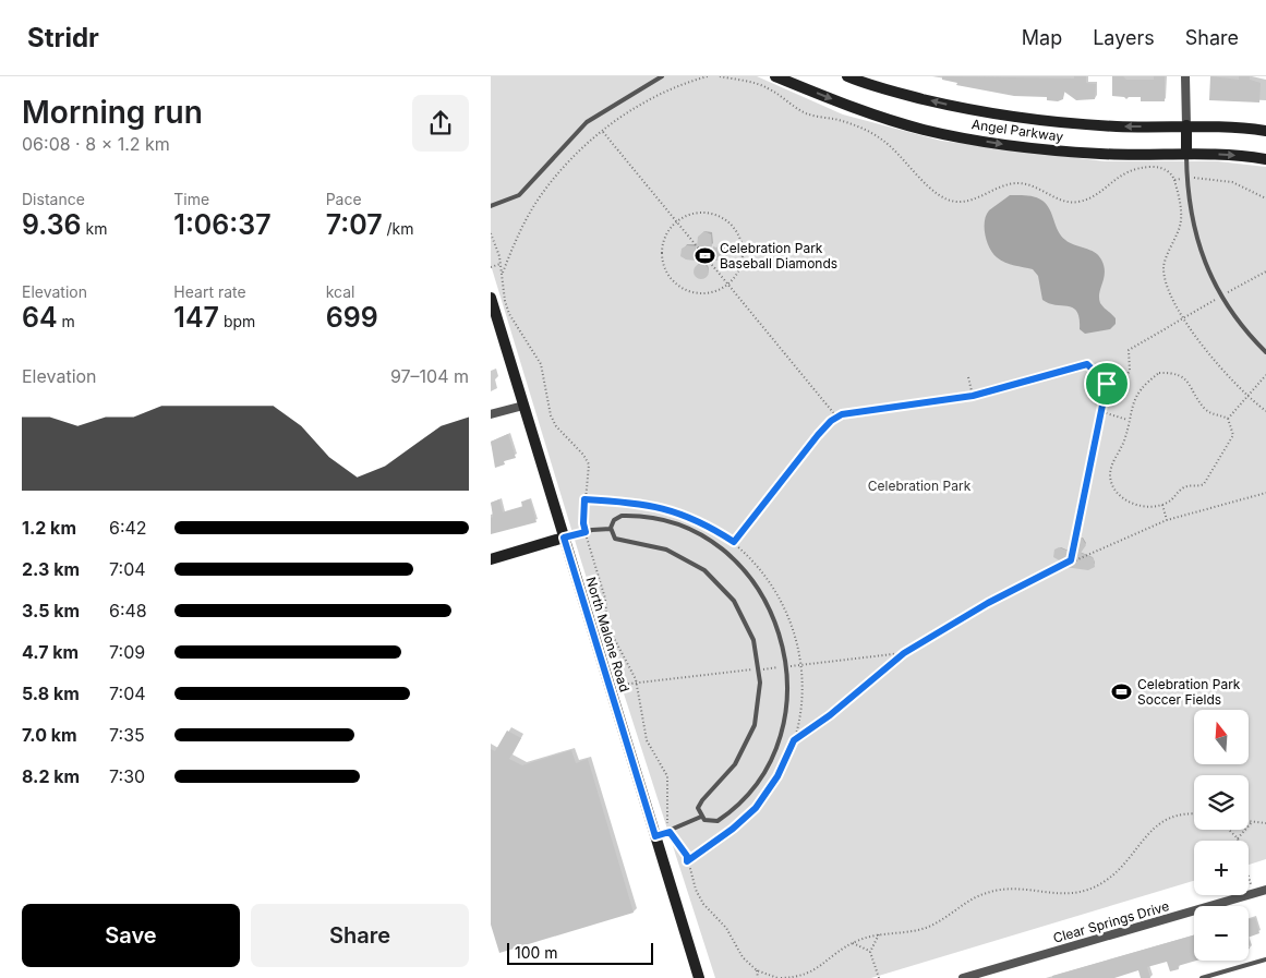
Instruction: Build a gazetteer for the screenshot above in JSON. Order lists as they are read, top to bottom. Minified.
{"streets":{"main road":["Angel Parkway","North Malone Road"],"street":["Clear Springs Drive"]},"parks":["Celebration Park"],"places":{"sports":["Celebration Park Baseball Diamonds","Celebration Park Soccer Fields"]},"scale_bar":"100 m","north":"top","page":{"header":"Stridr","nav":["Map","Layers","Share"],"heading":["Morning run","06:08 · 8 × 1.2 km"],"stats":[["Distance","9.36 km"],["Time","1:06:37"],["Pace","7:07 /km"],["Elevation","64 m"],["Heart rate","147 bpm"],["kcal","699"]],"chart":["Elevation","97–104 m"],"list":[{"name":"1.2 km","note":"6:42"},{"name":"2.3 km","note":"7:04"},{"name":"3.5 km","note":"6:48"},{"name":"4.7 km","note":"7:09"},{"name":"5.8 km","note":"7:04"},{"name":"7.0 km","note":"7:35"},{"name":"8.2 km","note":"7:30"}],"map_buttons":["+","−"],"buttons":["Save","Share"],"scale":"100 m"}}
